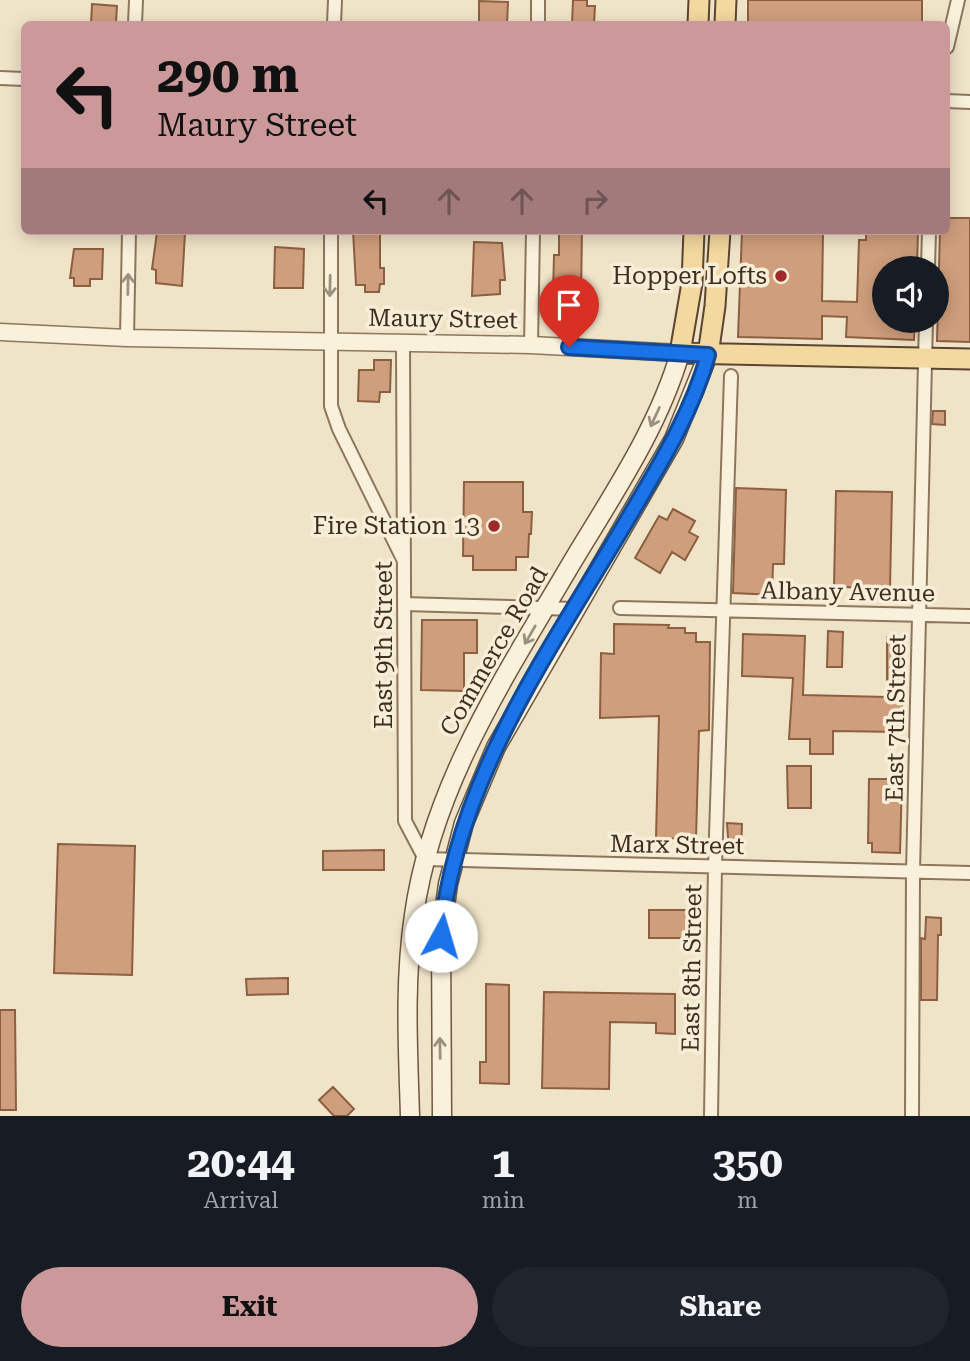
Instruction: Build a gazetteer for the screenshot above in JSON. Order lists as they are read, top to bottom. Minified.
{"streets":{"main road":["Maury Street","Commerce Road"],"street":["Albany Avenue","East 9th Street","East 7th Street","Marx Street","East 8th Street"]},"crossings":[["Maury Street","East 9th Street"],["Maury Street","Commerce Road"],["Maury Street","East 7th Street"],["Albany Avenue","East 7th Street"],["Albany Avenue","East 8th Street"],["East 9th Street","Commerce Road"],["East 9th Street","Marx Street"],["Commerce Road","Marx Street"],["East 7th Street","Marx Street"],["Marx Street","East 8th Street"]],"places":["Hopper Lofts","Fire Station 13"],"page":{"turn":["290 m","Maury Street"],"eta":["20:44","Arrival","1","min","350","m"],"buttons":["Exit","Share"]}}
